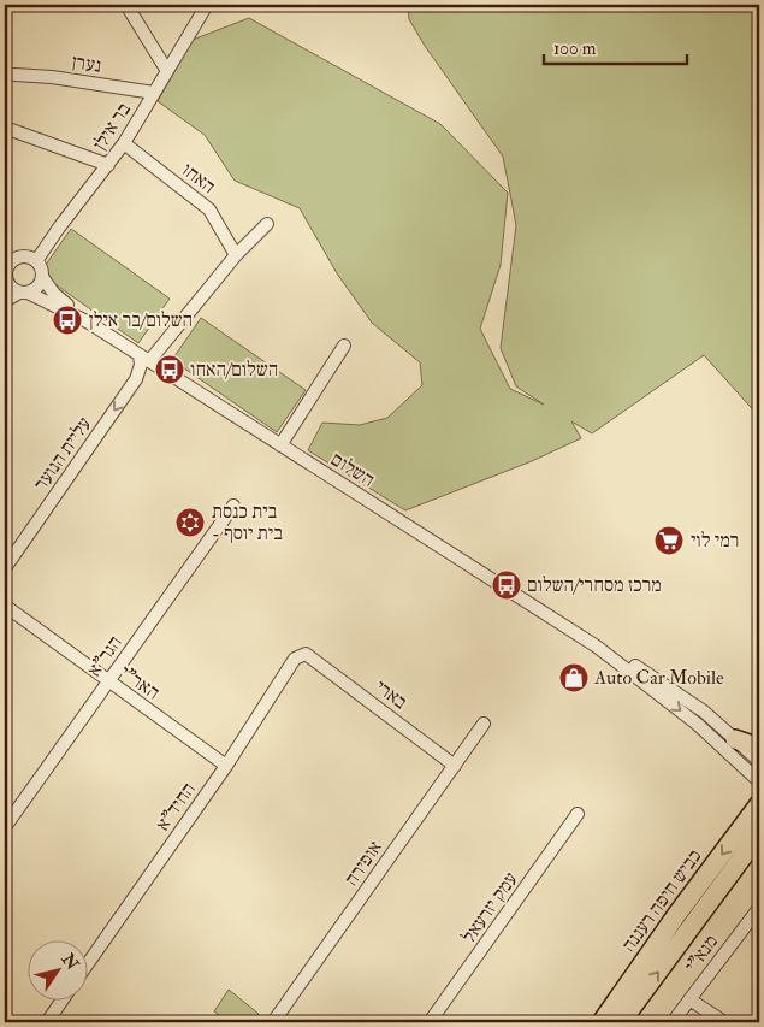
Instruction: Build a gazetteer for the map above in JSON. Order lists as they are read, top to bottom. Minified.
{"streets":{"highway":["כביש חיפה רעננה"],"street":["נערן","בר אילן","האחו","עליית הנוער","השלום","הגר\"א","האר\"י","בארי","החיד\"א","אופירה","עמק יזרעאל","מנא\"י"]},"crossings":[["נערן","בר אילן"],["בר אילן","האחו"],["בר אילן","השלום"],["עליית הנוער","השלום"],["הגר\"א","האר\"י"],["האר\"י","החיד\"א"],["בארי","החיד\"א"],["בארי","אופירה"]],"one_way":["עליית הנוער"],"places":{"bus stop":["השלום/בר אילן","השלום/האחו","מרכז מסחרי/השלום"],"synagogue":["בית כנסת - בית יוסף"],"supermarket":["רמי לוי"],"shop":["Auto Car Mobile"]},"scale_bar":"100 m","north":"top right"}
